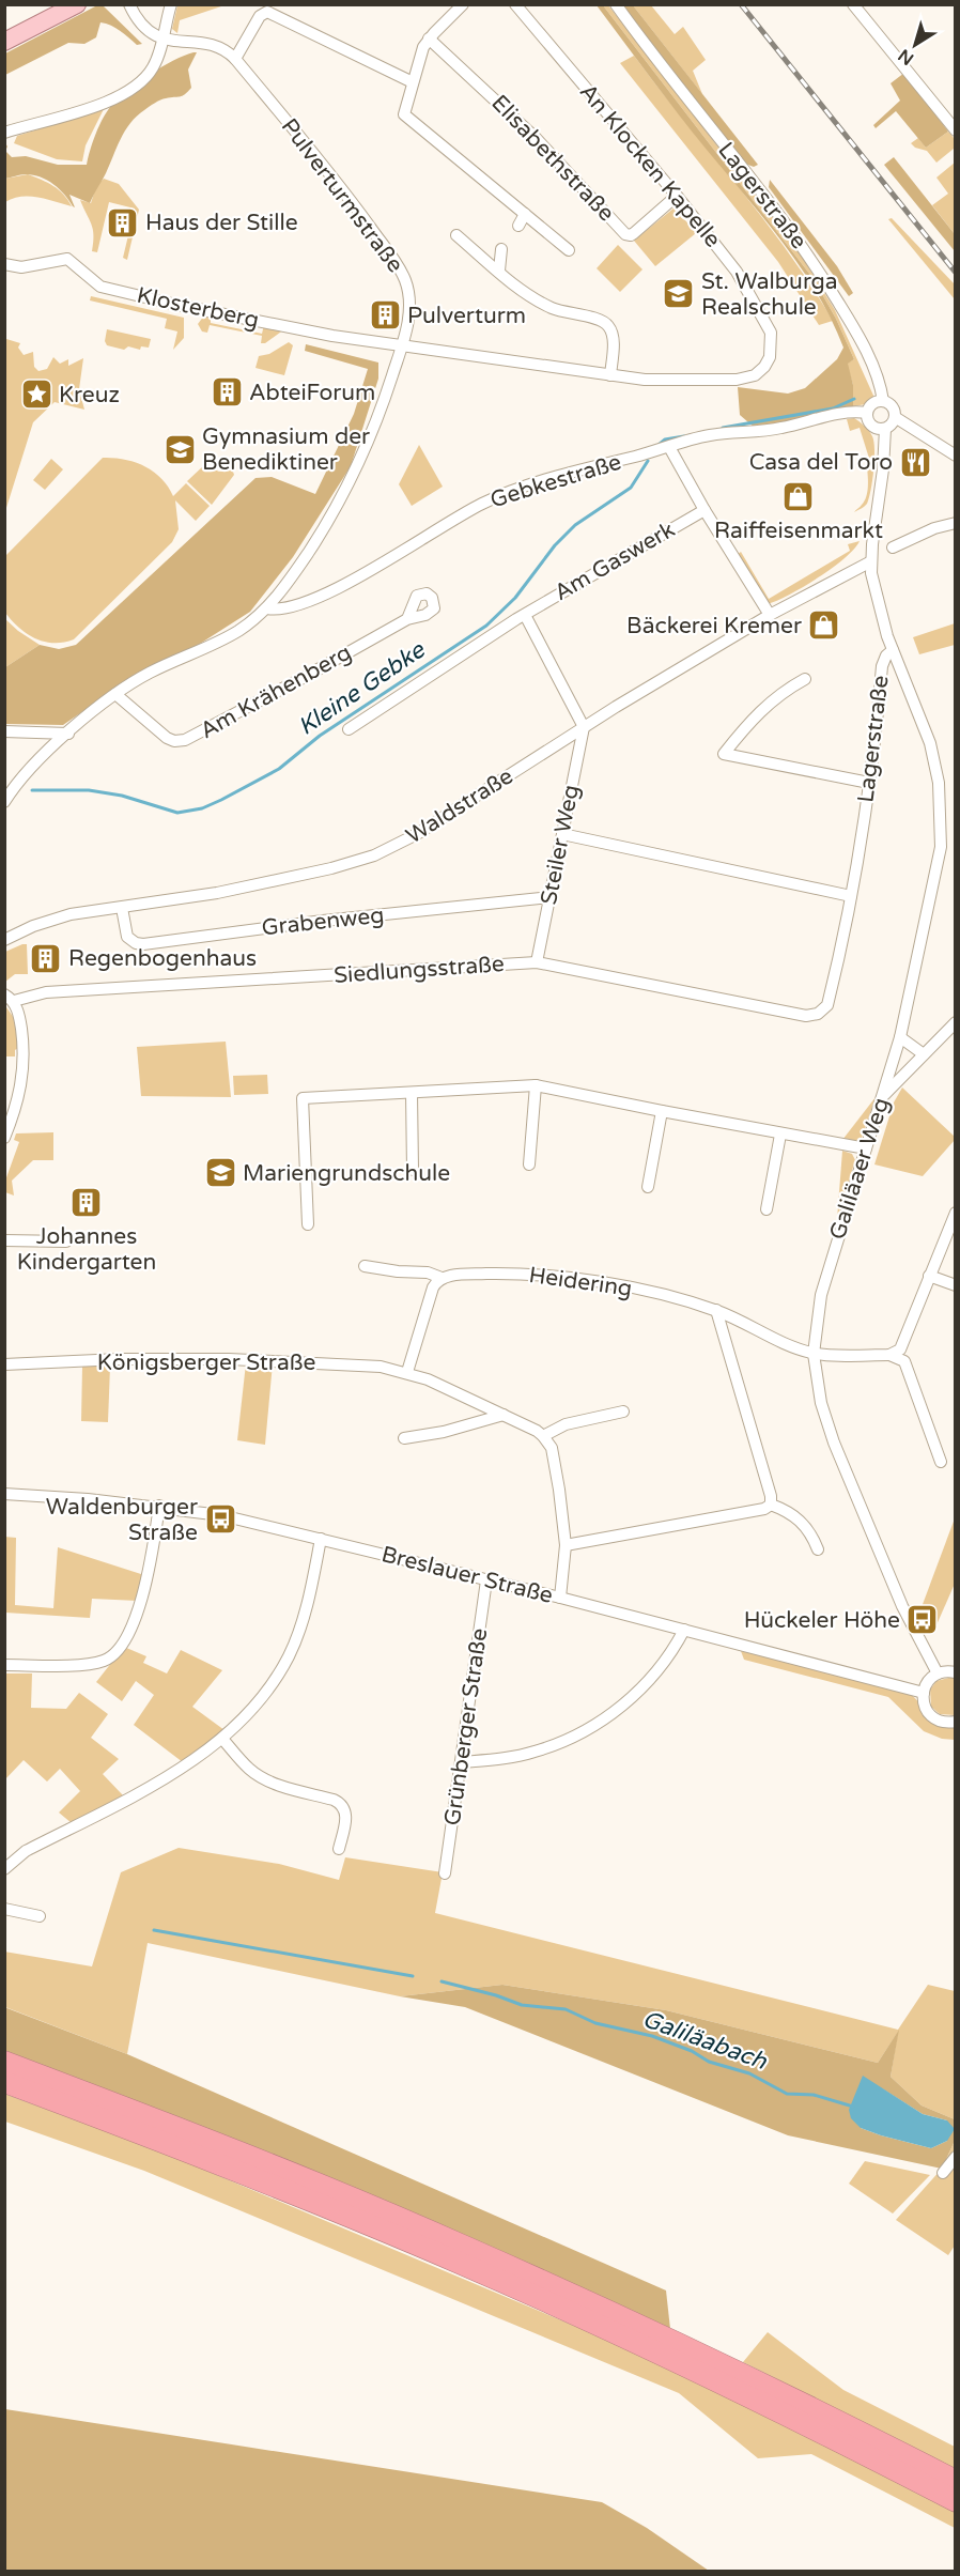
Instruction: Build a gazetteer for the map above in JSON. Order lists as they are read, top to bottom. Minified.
{"streets":{"street":["Elisabethstraße","An Klocken Kapelle","Pulverturmstraße","Lagerstraße","Klosterberg","Gebkestraße","Am Gaswerk","Am Krähenberg","Waldstraße","Steiler Weg","Grabenweg","Siedlungsstraße","Galiläaer Weg","Heidering","Königsberger Straße","Breslauer Straße","Grünberger Straße"]},"crossings":[["Elisabethstraße","An Klocken Kapelle"],["An Klocken Kapelle","Pulverturmstraße"],["An Klocken Kapelle","Klosterberg"],["Pulverturmstraße","Klosterberg"],["Pulverturmstraße","Gebkestraße"],["Pulverturmstraße","Am Krähenberg"],["Lagerstraße","Gebkestraße"],["Lagerstraße","Waldstraße"],["Lagerstraße","Siedlungsstraße"],["Lagerstraße","Galiläaer Weg"],["Waldstraße","Steiler Weg"],["Waldstraße","Grabenweg"],["Steiler Weg","Grabenweg"],["Steiler Weg","Siedlungsstraße"],["Galiläaer Weg","Heidering"],["Breslauer Straße","Grünberger Straße"]],"water":["Kleine Gebke","Galiläabach"],"places":{"building":["Haus der Stille","Pulverturm","AbteiForum","Regenbogenhaus","Johannes Kindergarten"],"school or university":["St. Walburga Realschule","Gymnasium der Benediktiner","Mariengrundschule"],"place":["Kreuz"],"restaurant":["Casa del Toro"],"shop":["Raiffeisenmarkt","Bäckerei Kremer"],"bus stop":["Waldenburger Straße","Hückeler Höhe"]},"north":"bottom left"}
